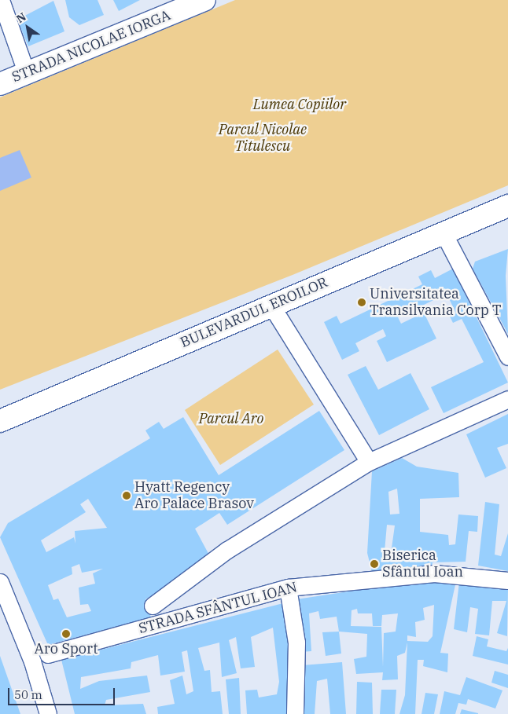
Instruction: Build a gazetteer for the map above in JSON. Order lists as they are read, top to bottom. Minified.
{"streets":{"main road":["STRADA NICOLAE IORGA","BULEVARDUL EROILOR"],"street":["STRADA SFÂNTUL IOAN"]},"parks":["Lumea Copiilor","Parcul Nicolae Titulescu","Parcul Aro"],"places":["Universitatea Transilvania Corp T","Hyatt Regency Aro Palace Brasov","Biserica Sfântul Ioan","Aro Sport"],"scale_bar":"50 m","north":"top left"}
